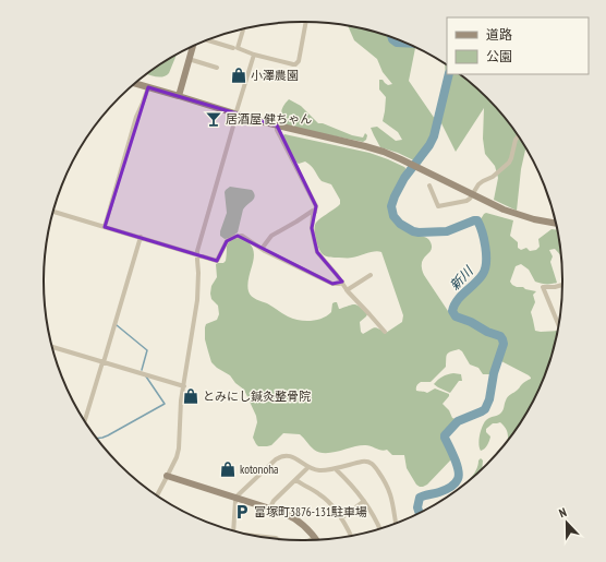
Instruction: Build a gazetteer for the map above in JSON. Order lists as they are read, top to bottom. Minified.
{"water":["新川"],"places":{"shop":["小澤農園","とみにし鍼灸整骨院","kotonoha"],"bar":["居酒屋 健ちゃん"],"parking":["富塚町3876-131駐車場"]},"legend":["道路","公園"],"north":"top"}
